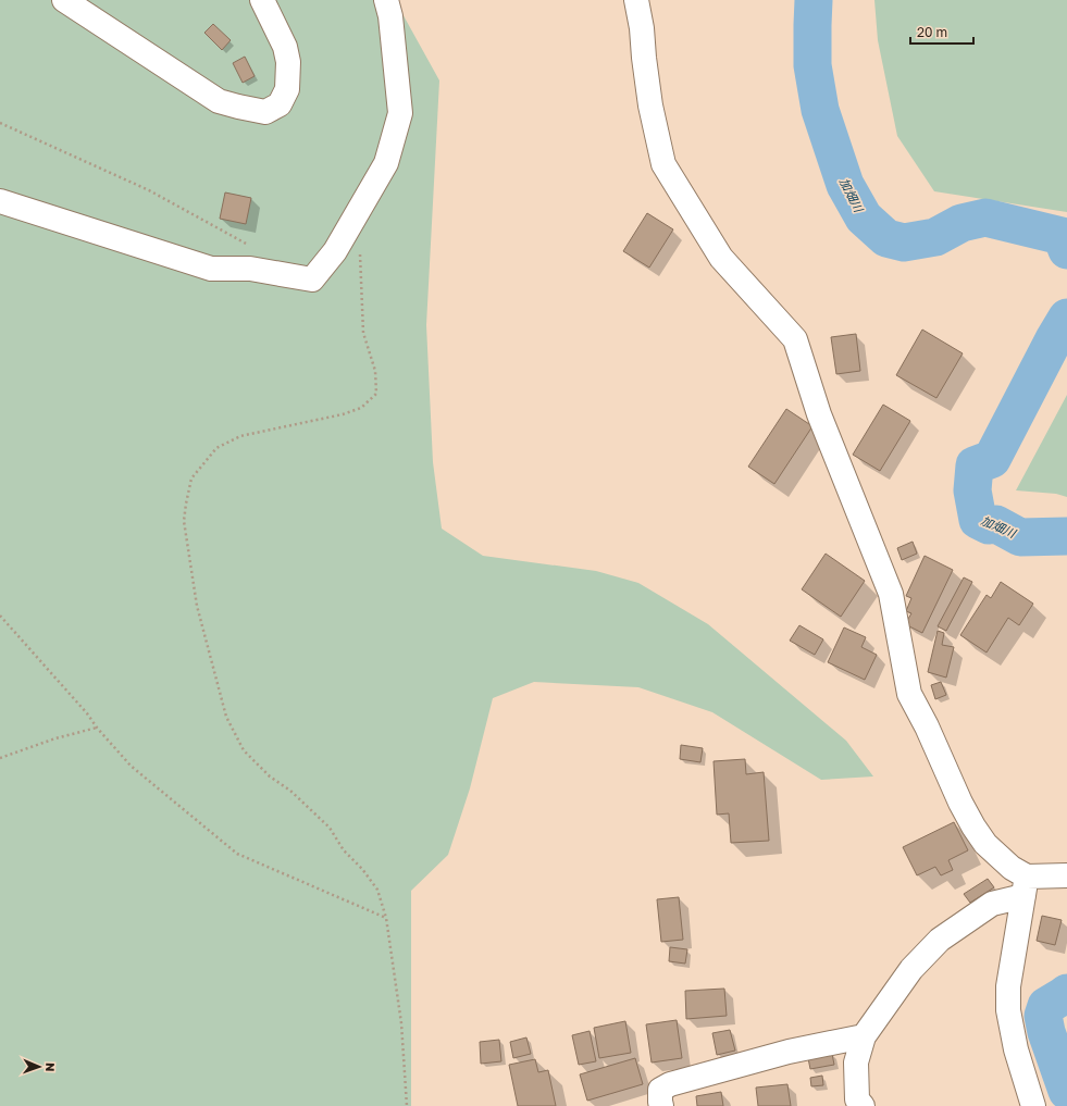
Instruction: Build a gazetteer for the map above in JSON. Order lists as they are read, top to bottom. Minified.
{"water":["加畑川"],"scale_bar":"20 m","north":"right"}
